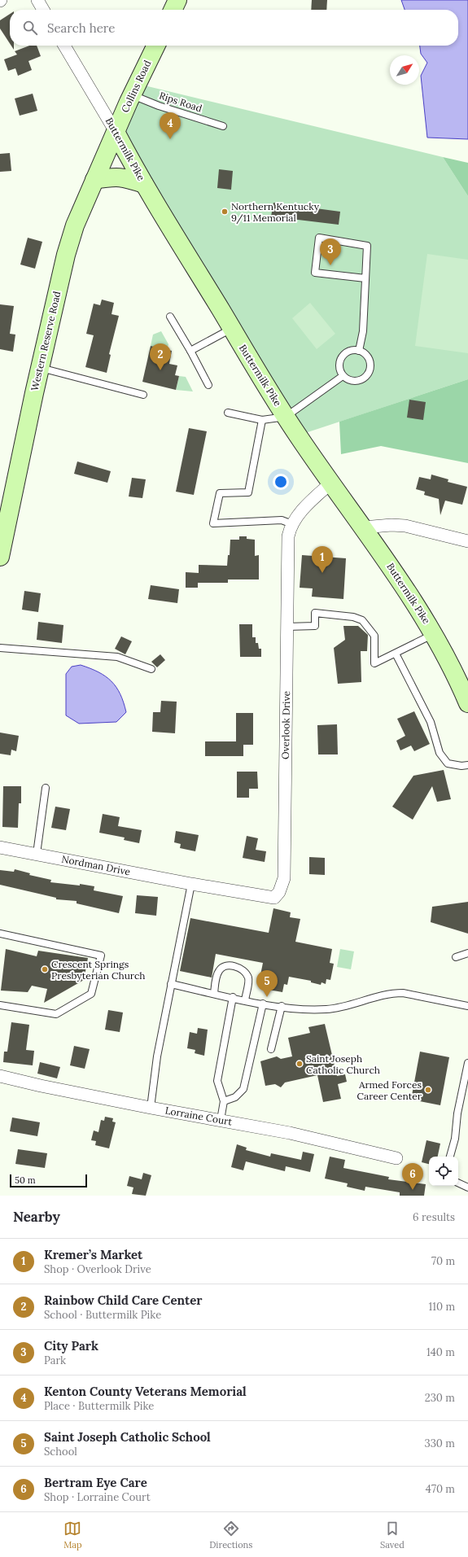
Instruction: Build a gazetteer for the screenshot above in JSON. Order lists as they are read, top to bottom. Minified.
{"streets":{"main road":["Collins Road","Buttermilk Pike","Western Reserve Road"],"street":["Overlook Drive","Nordman Drive","Lorraine Court"],"lane":["Rips Road"]},"crossings":[["Collins Road","Rips Road"],["Collins Road","Buttermilk Pike"],["Collins Road","Western Reserve Road"],["Buttermilk Pike","Western Reserve Road"],["Buttermilk Pike","Overlook Drive"],["Overlook Drive","Nordman Drive"]],"places":["Northern Kentucky 9/11 Memorial","Crescent Springs Presbyterian Church","Saint Joseph Catholic Church","Armed Forces Career Center"],"scale_bar":"50 m","north":"top right","page":{"search":"Search here","pins":["4","3","2","1","5","6"],"scale":"50 m","heading":["Nearby","6 results"],"list":[{"mark":"1","name":"Kremer’s Market","note":"Shop · Overlook Drive","value":"70 m"},{"mark":"2","name":"Rainbow Child Care Center","note":"School · Buttermilk Pike","value":"110 m"},{"mark":"3","name":"City Park","note":"Park","value":"140 m"},{"mark":"4","name":"Kenton County Veterans Memorial","note":"Place · Buttermilk Pike","value":"230 m"},{"mark":"5","name":"Saint Joseph Catholic School","note":"School","value":"330 m"},{"mark":"6","name":"Bertram Eye Care","note":"Shop · Lorraine Court","value":"470 m"}],"nav":["Map","Directions","Saved"]}}
